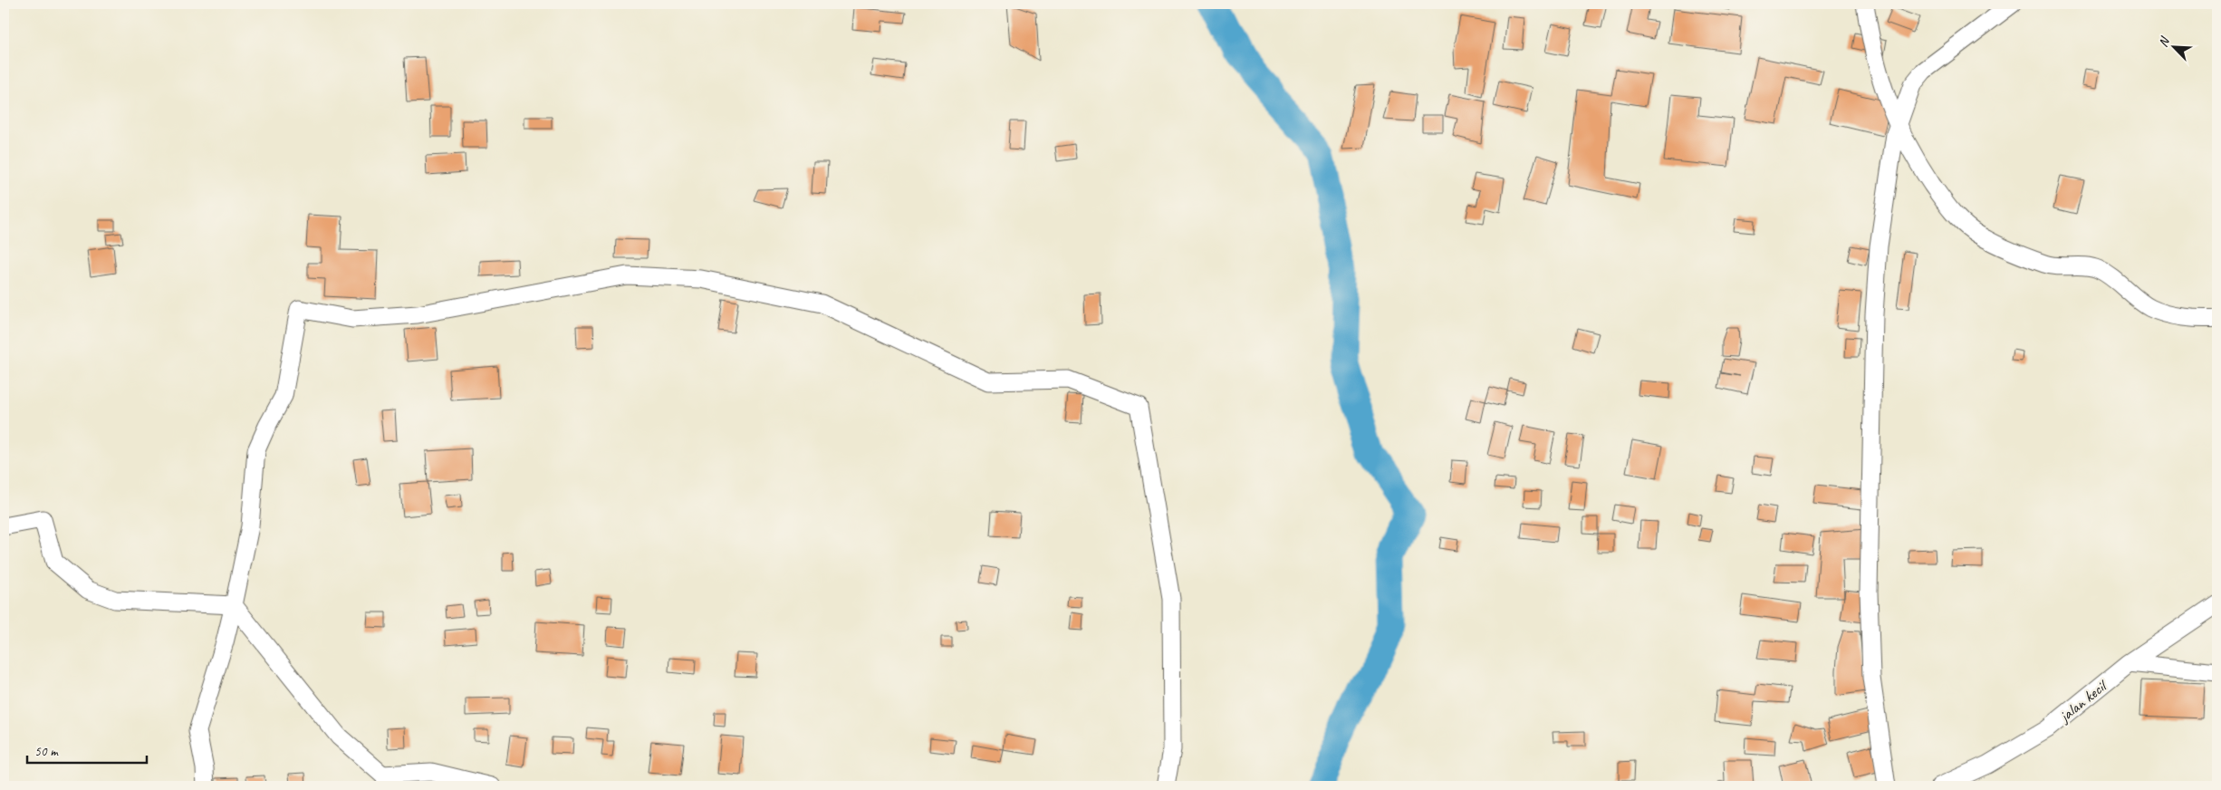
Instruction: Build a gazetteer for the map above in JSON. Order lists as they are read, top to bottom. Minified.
{"streets":{"street":["jalan kecil"]},"scale_bar":"50 m","north":"top left"}
